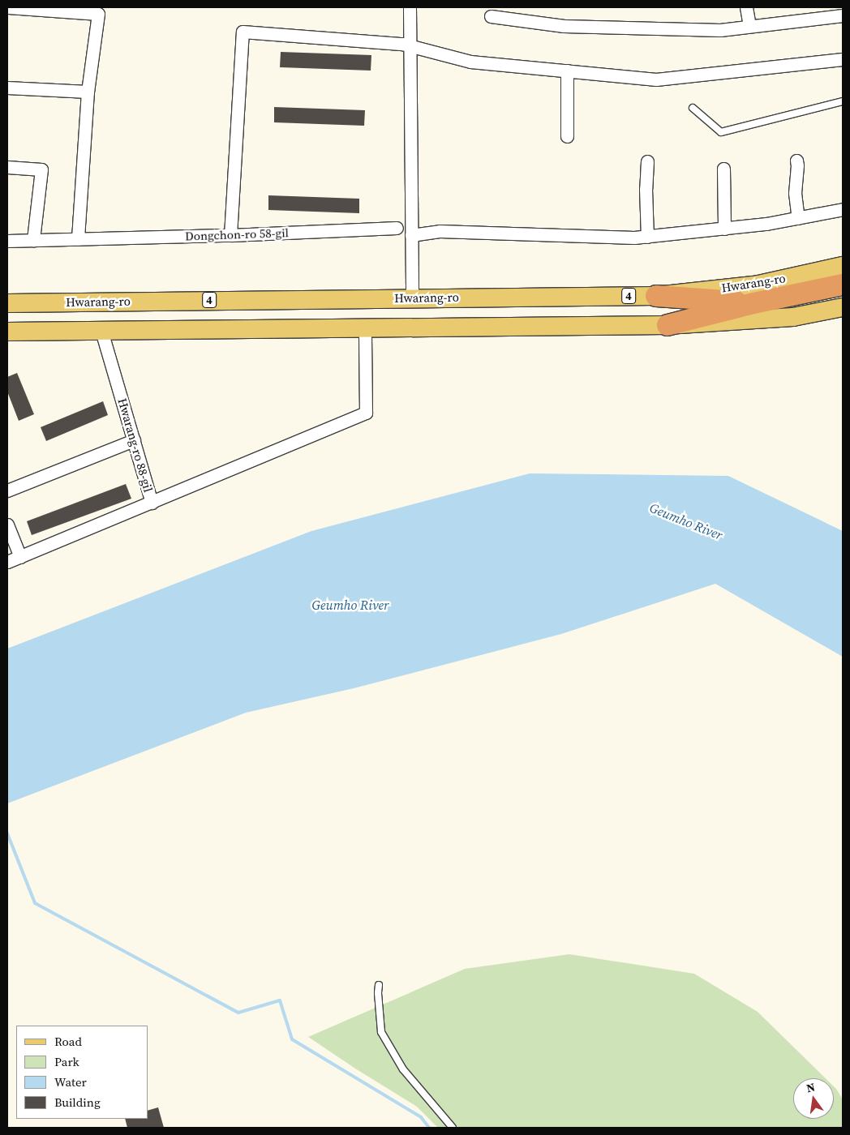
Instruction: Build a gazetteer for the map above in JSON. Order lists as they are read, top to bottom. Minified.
{"streets":{"main road":["Hwarang-ro","4"],"street":["Dongchon-ro 58-gil","Hwarang-ro 88-gil"]},"water":["Geumho River"],"legend":["Road","Park","Water","Building"],"north":"top"}
